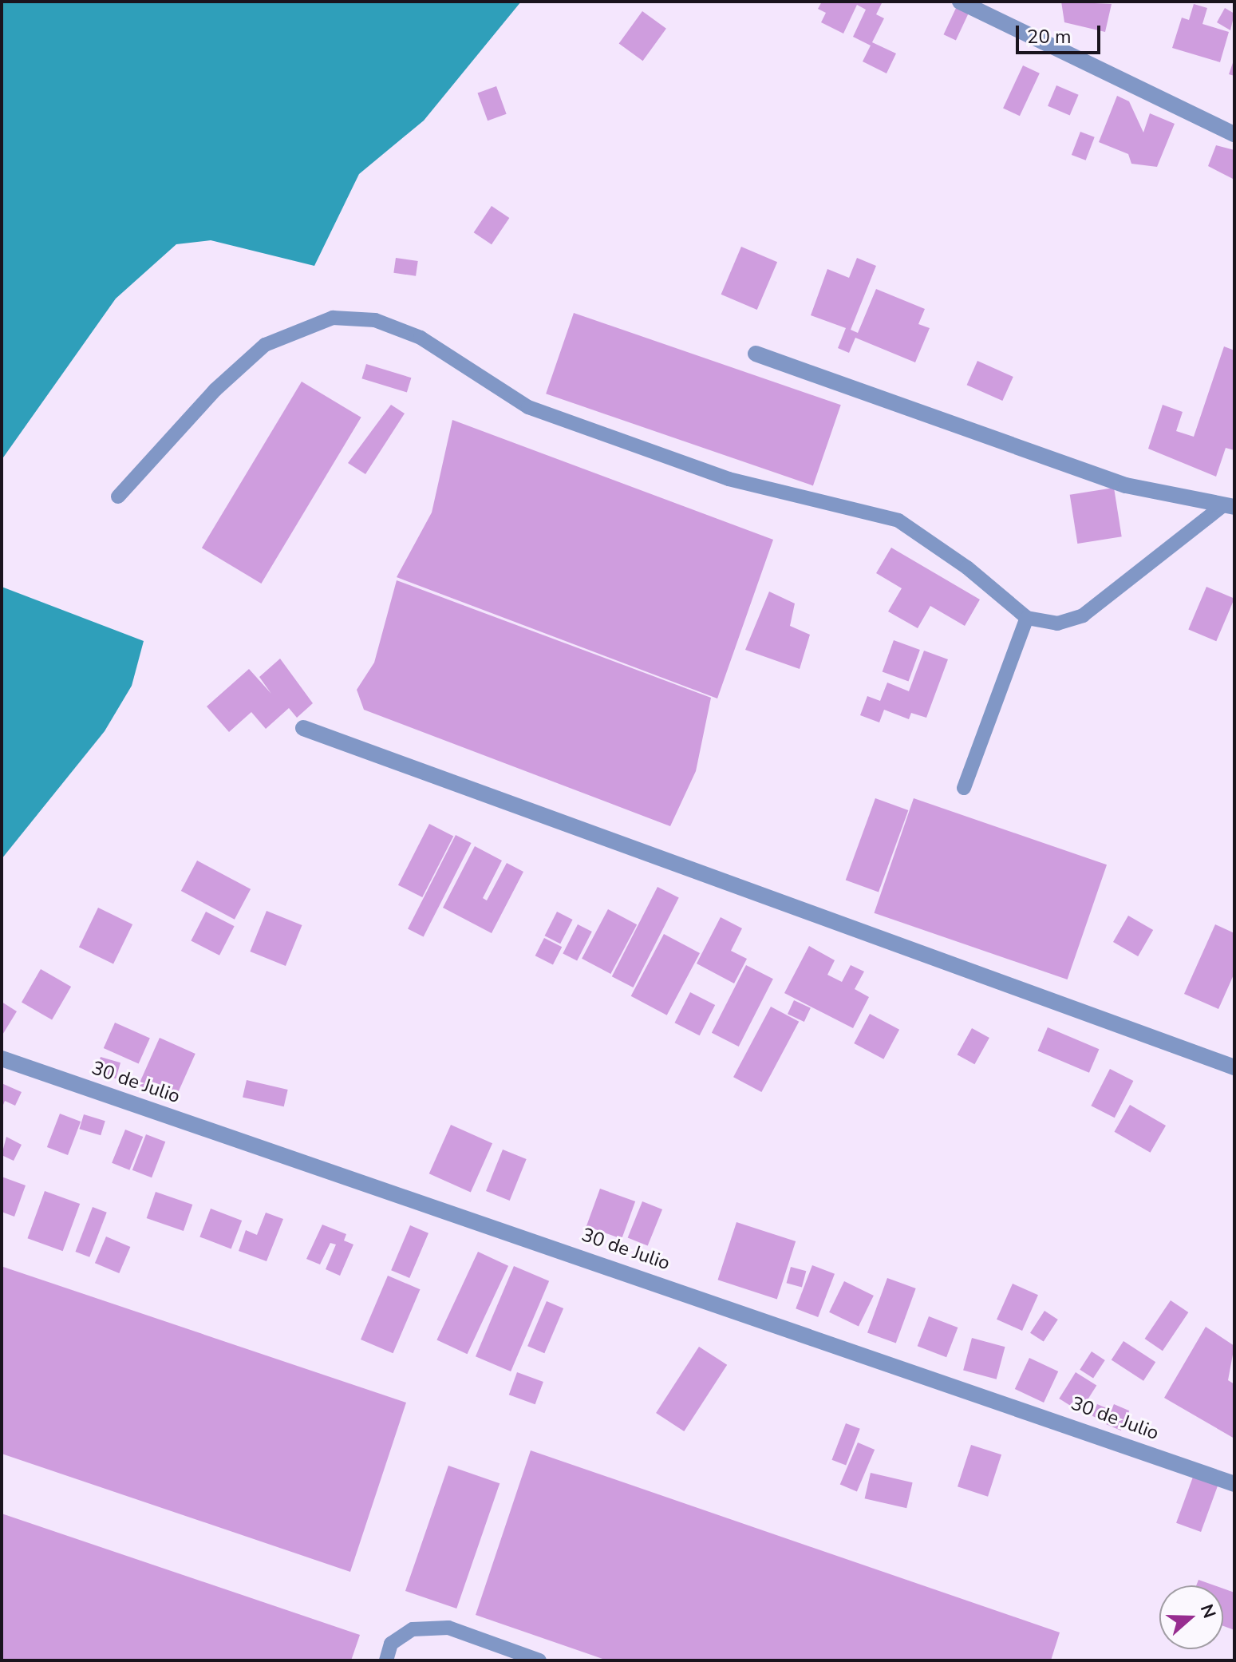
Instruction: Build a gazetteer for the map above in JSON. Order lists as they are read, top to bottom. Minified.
{"streets":{"street":["30 de Julio"]},"scale_bar":"20 m","north":"right"}
